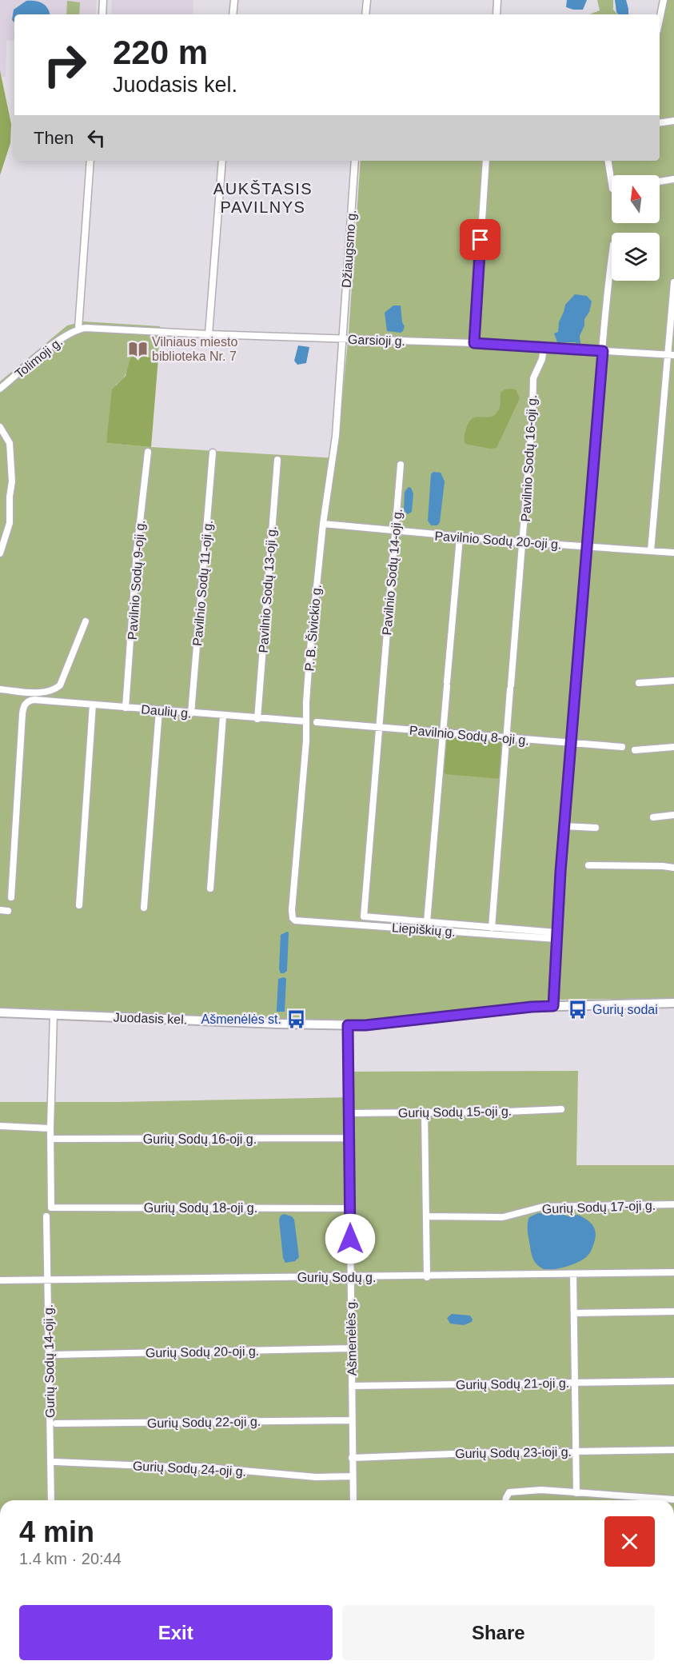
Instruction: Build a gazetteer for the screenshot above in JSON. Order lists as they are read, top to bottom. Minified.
{"streets":{"main road":["Juodasis kel."],"street":["Džiaugsmo g.","Garsioji g.","Tolimoji g.","Pavilnio Sodų 16-oji g.","Pavilnio Sodų 20-oji g.","Pavilnio Sodų 14-oji g.","Pavilnio Sodų 9-oji g.","Pavilnio Sodų 11-oji g.","Pavilnio Sodų 13-oji g.","P. B. Šivickio g.","Daulių g.","Pavilnio Sodų 8-oji g.","Liepiškių g.","Gurių Sodų 15-oji g.","Gurių Sodų 16-oji g.","Gurių Sodų 17-oji g.","Gurių Sodų 18-oji g.","Gurių Sodų g.","Ašmenėlės g.","Gurių Sodų 20-oji g.","Gurių Sodų 14-oji g.","Gurių Sodų 21-oji g.","Gurių Sodų 22-oji g.","Gurių Sodų 23-ioji g.","Gurių Sodų 24-oji g."]},"crossings":[["Džiaugsmo g.","Garsioji g."],["Džiaugsmo g.","P. B. Šivickio g."],["Garsioji g.","Tolimoji g."],["Garsioji g.","Pavilnio Sodų 16-oji g."],["Garsioji g.","P. B. Šivickio g."],["Pavilnio Sodų 16-oji g.","Pavilnio Sodų 20-oji g."],["Pavilnio Sodų 16-oji g.","Pavilnio Sodų 8-oji g."],["Pavilnio Sodų 20-oji g.","Pavilnio Sodų 14-oji g."],["Pavilnio Sodų 20-oji g.","P. B. Šivickio g."],["Pavilnio Sodų 14-oji g.","Pavilnio Sodų 8-oji g."],["Pavilnio Sodų 9-oji g.","Daulių g."],["Pavilnio Sodų 11-oji g.","Daulių g."],["Pavilnio Sodų 13-oji g.","Daulių g."],["P. B. Šivickio g.","Daulių g."],["P. B. Šivickio g.","Liepiškių g."],["Juodasis kel.","Ašmenėlės g."],["Gurių Sodų 15-oji g.","Ašmenėlės g."],["Gurių Sodų 16-oji g.","Gurių Sodų 18-oji g."],["Gurių Sodų 16-oji g.","Ašmenėlės g."],["Gurių Sodų 18-oji g.","Ašmenėlės g."],["Gurių Sodų g.","Ašmenėlės g."],["Gurių Sodų g.","Gurių Sodų 14-oji g."],["Ašmenėlės g.","Gurių Sodų 20-oji g."],["Ašmenėlės g.","Gurių Sodų 21-oji g."],["Ašmenėlės g.","Gurių Sodų 22-oji g."],["Ašmenėlės g.","Gurių Sodų 23-ioji g."],["Ašmenėlės g.","Gurių Sodų 24-oji g."]],"districts":["AUKŠTASIS PAVILNYS"],"places":{"library":["Vilniaus miesto biblioteka Nr. 7"],"bus stop":["Gurių sodai","Ašmenėlės st."]},"north":"top","page":{"turn":["220 m","Juodasis kel."],"then":"Then","heading":["4 min","1.4 km · 20:44"],"buttons":["Exit","Share"]}}
